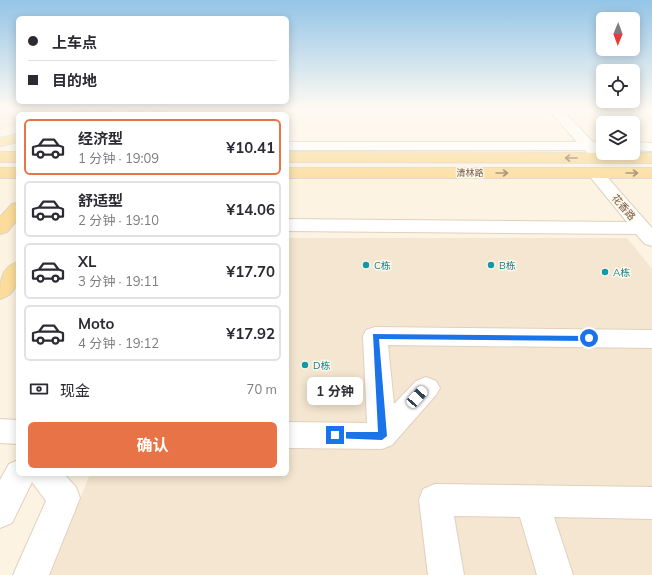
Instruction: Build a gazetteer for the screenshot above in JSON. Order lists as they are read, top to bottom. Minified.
{"streets":{"main road":["清林路"],"street":["花香路"]},"places":["C栋","B栋","A栋","D栋"],"north":"bottom","page":{"banner":["上车点","目的地"],"list":[{"name":"经济型","note":"1 分钟 · 19:09","value":"¥10.41"},{"name":"舒适型","note":"2 分钟 · 19:10","value":"¥14.06"},{"name":"XL","note":"3 分钟 · 19:11","value":"¥17.70"},{"name":"Moto","note":"4 分钟 · 19:12","value":"¥17.92"}],"pay":["现金","70 m"],"bubble":"1 分钟","buttons":"确认"}}
